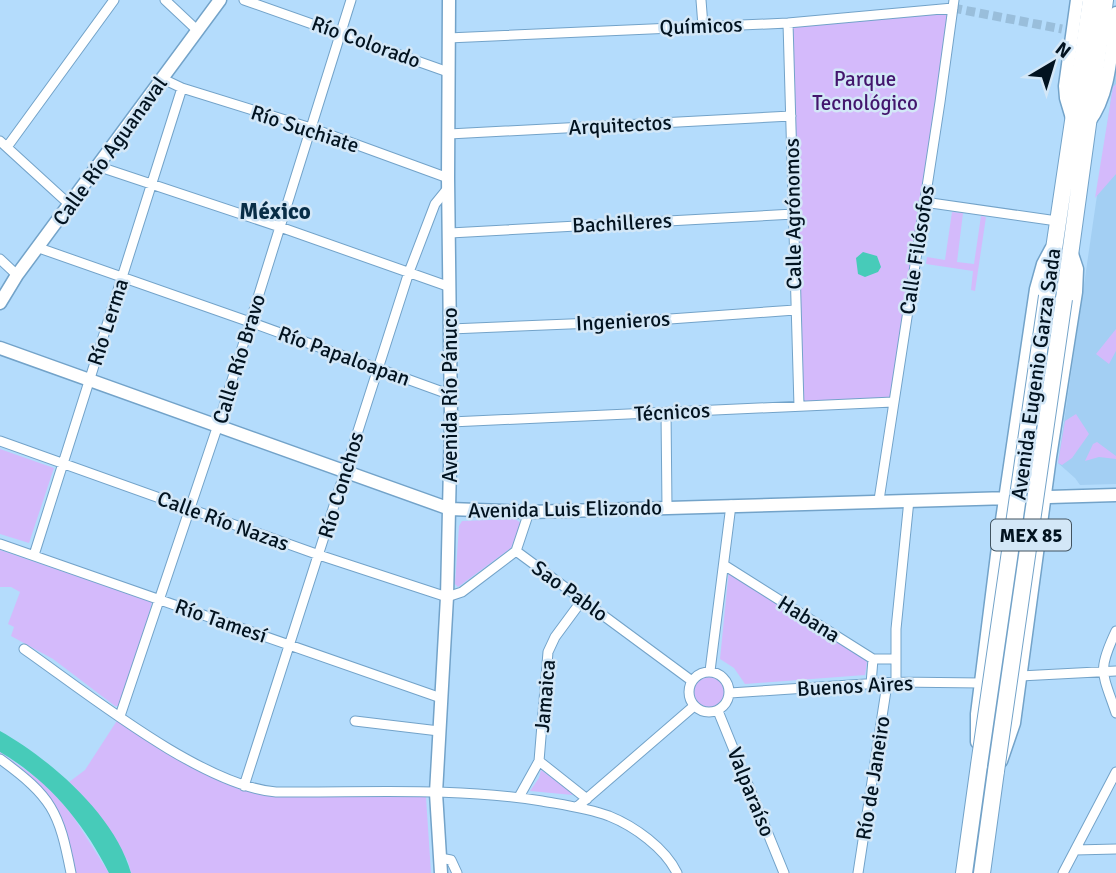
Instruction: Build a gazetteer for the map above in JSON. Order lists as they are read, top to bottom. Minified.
{"streets":{"highway":["Avenida Eugenio Garza Sada","MEX 85"],"street":["Químicos","Río Colorado","Arquitectos","Río Suchiate","Calle Río Aguanaval","Calle Agrónomos","Bachilleres","Calle Filósofos","Ingenieros","Río Lerma","Río Papaloapan","Calle Río Bravo","Avenida Río Pánuco","Técnicos","Río Conchos","Avenida Luis Elizondo","Calle Río Nazas","Sao Pablo","Habana","Río Tamesí","Buenos Aires","Jamaica","Río de Janeiro","Valparaíso"]},"crossings":[["Químicos","Calle Agrónomos"],["Químicos","Calle Filósofos"],["Químicos","Avenida Río Pánuco"],["Río Colorado","Calle Río Bravo"],["Río Colorado","Avenida Río Pánuco"],["Arquitectos","Calle Agrónomos"],["Arquitectos","Avenida Río Pánuco"],["Río Suchiate","Calle Río Aguanaval"],["Río Suchiate","Río Lerma"],["Río Suchiate","Calle Río Bravo"],["Río Suchiate","Avenida Río Pánuco"],["Río Suchiate","Río Conchos"],["Calle Río Aguanaval","Río Papaloapan"],["Calle Agrónomos","Bachilleres"],["Calle Agrónomos","Ingenieros"],["Calle Agrónomos","Técnicos"],["Bachilleres","Avenida Río Pánuco"],["Calle Filósofos","Técnicos"],["Calle Filósofos","Avenida Luis Elizondo"],["Ingenieros","Avenida Río Pánuco"],["Río Lerma","Río Papaloapan"],["Río Lerma","Avenida Luis Elizondo"],["Río Lerma","Calle Río Nazas"],["Río Lerma","Río Tamesí"],["Río Papaloapan","Calle Río Bravo"],["Río Papaloapan","Avenida Río Pánuco"],["Río Papaloapan","Río Conchos"],["Calle Río Bravo","Avenida Luis Elizondo"],["Calle Río Bravo","Calle Río Nazas"],["Calle Río Bravo","Río Tamesí"],["Avenida Río Pánuco","Técnicos"],["Avenida Río Pánuco","Río Conchos"],["Avenida Río Pánuco","Avenida Luis Elizondo"],["Avenida Río Pánuco","Calle Río Nazas"],["Avenida Río Pánuco","Sao Pablo"],["Avenida Río Pánuco","Río Tamesí"],["Río Conchos","Avenida Luis Elizondo"],["Río Conchos","Calle Río Nazas"],["Río Conchos","Río Tamesí"],["Avenida Luis Elizondo","Río de Janeiro"],["Calle Río Nazas","Sao Pablo"],["Sao Pablo","Buenos Aires"],["Sao Pablo","Jamaica"],["Sao Pablo","Valparaíso"],["Buenos Aires","Río de Janeiro"],["Buenos Aires","Valparaíso"]],"districts":["México"],"parks":["Parque Tecnológico"],"north":"top right"}
